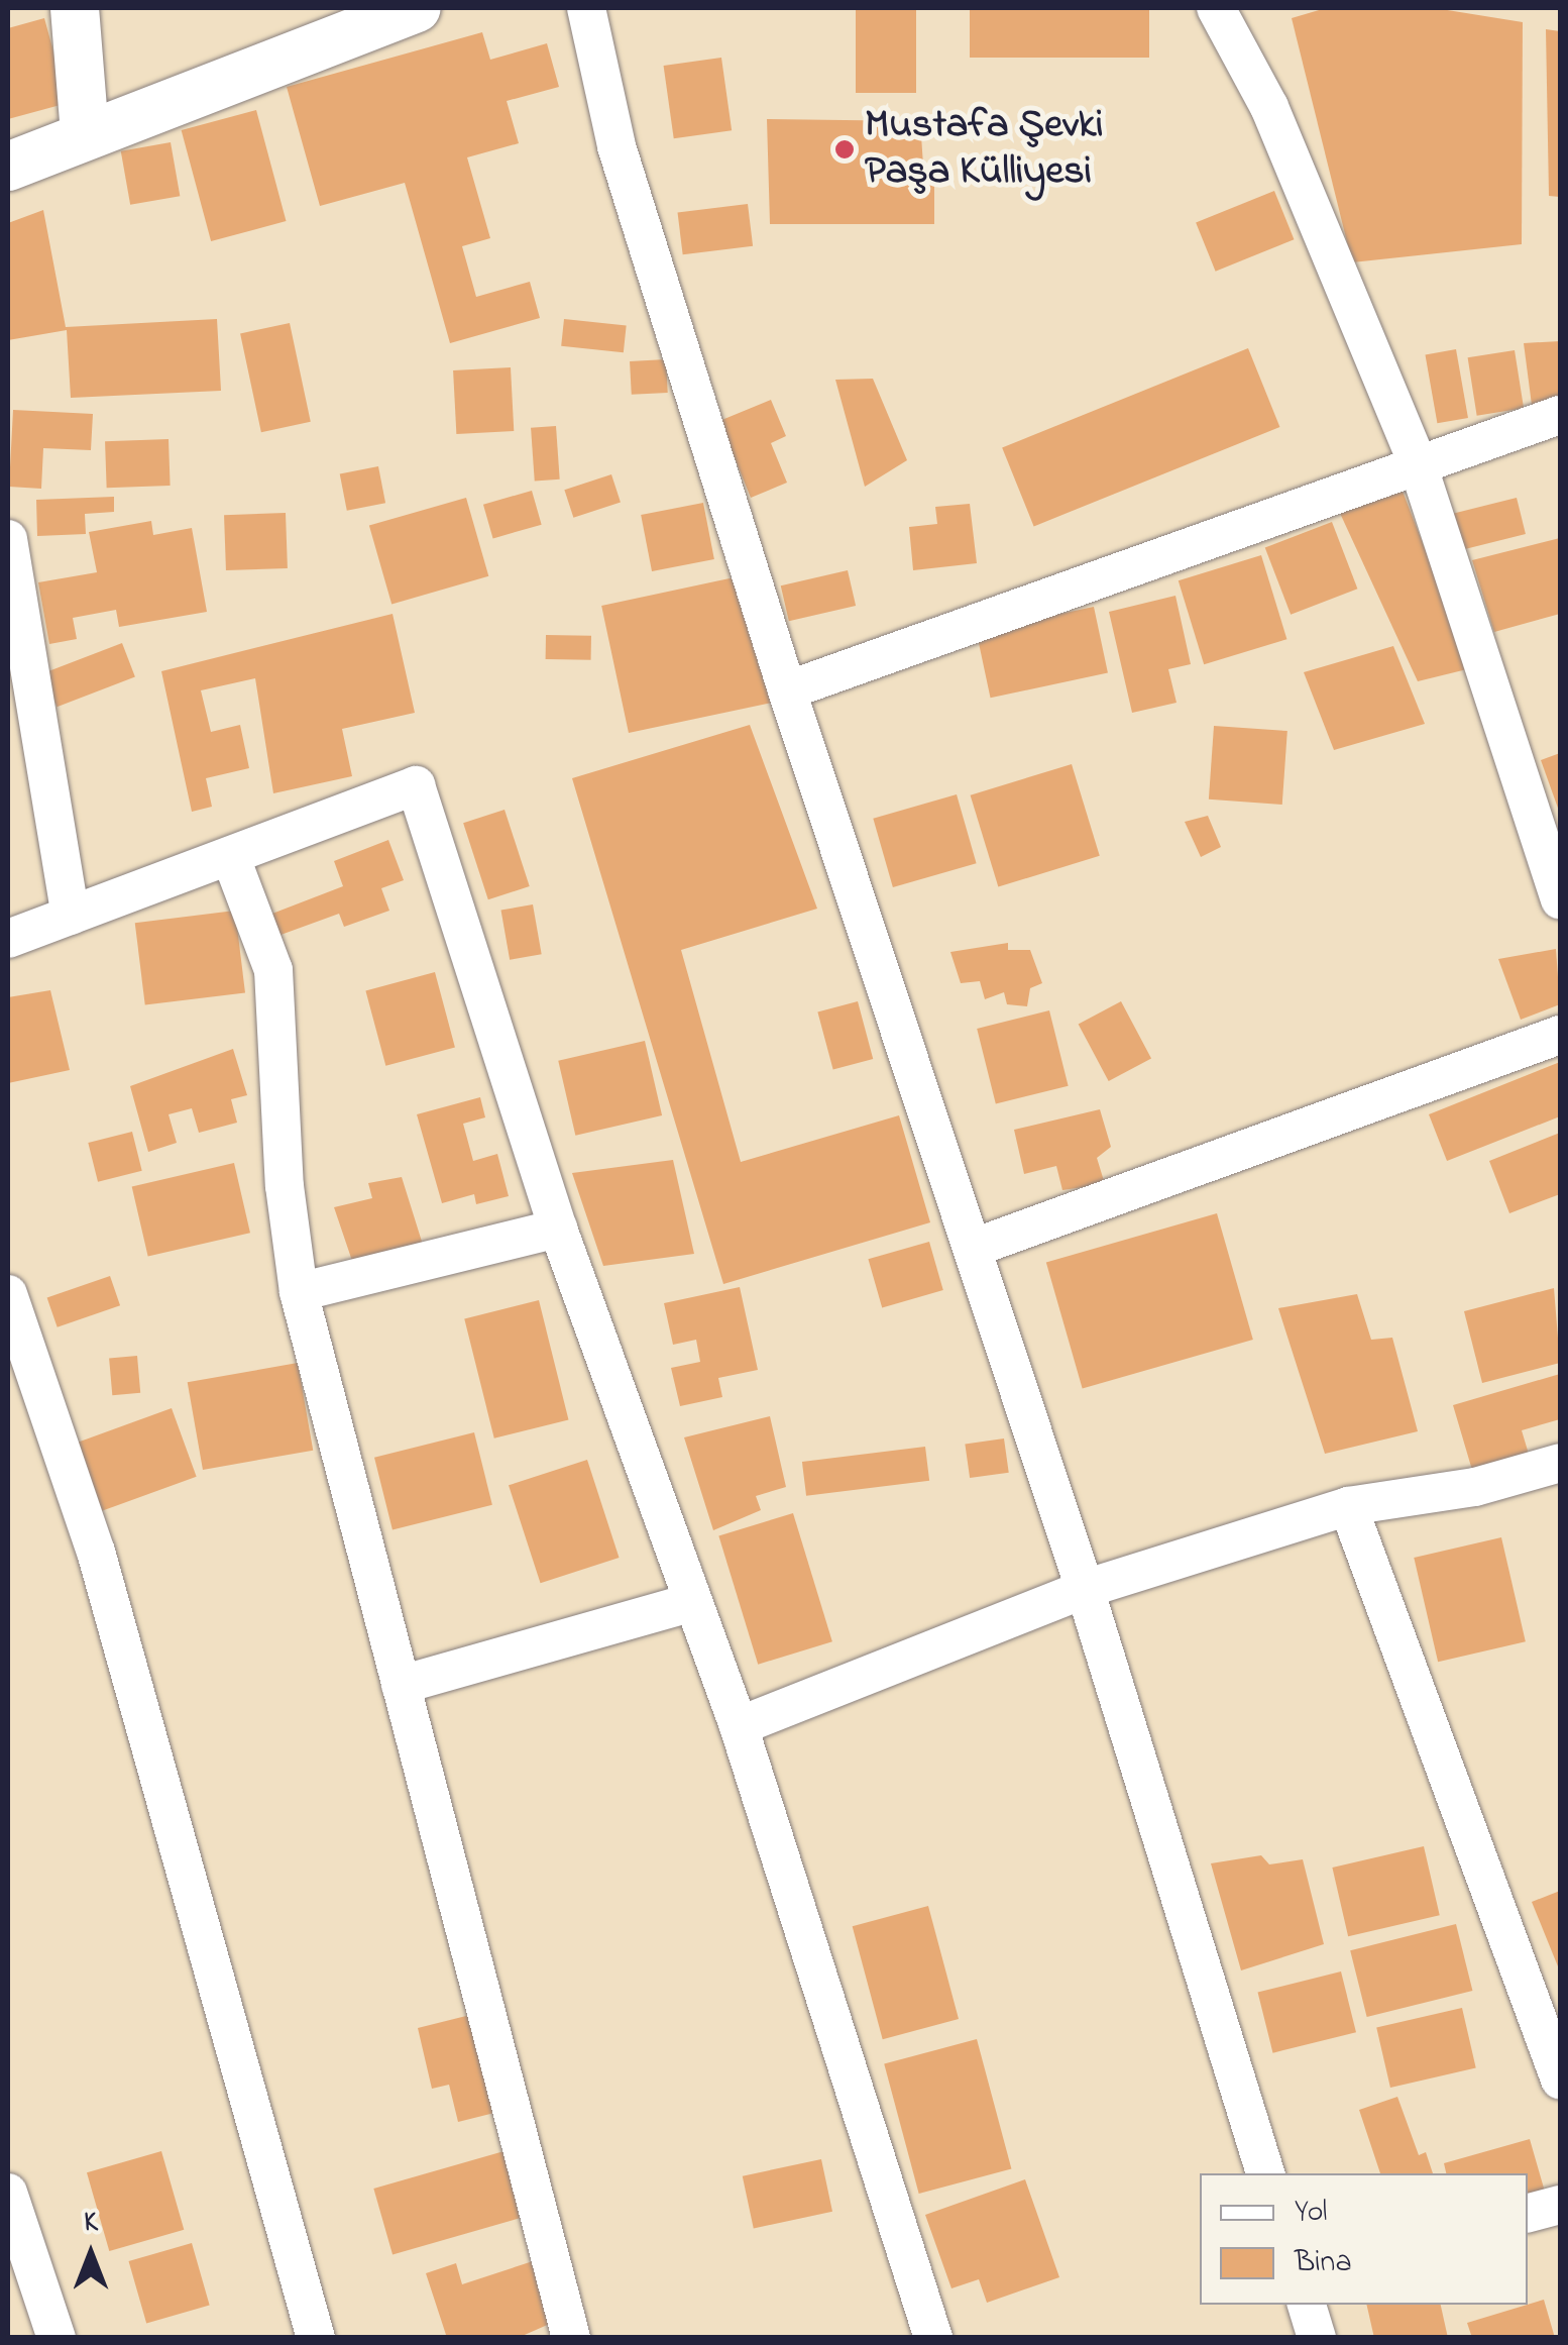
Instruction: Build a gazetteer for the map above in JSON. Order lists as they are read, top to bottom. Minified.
{"places":["Mustafa Şevki Paşa Külliyesi"],"legend":["Yol","Bina"],"north":"top"}
